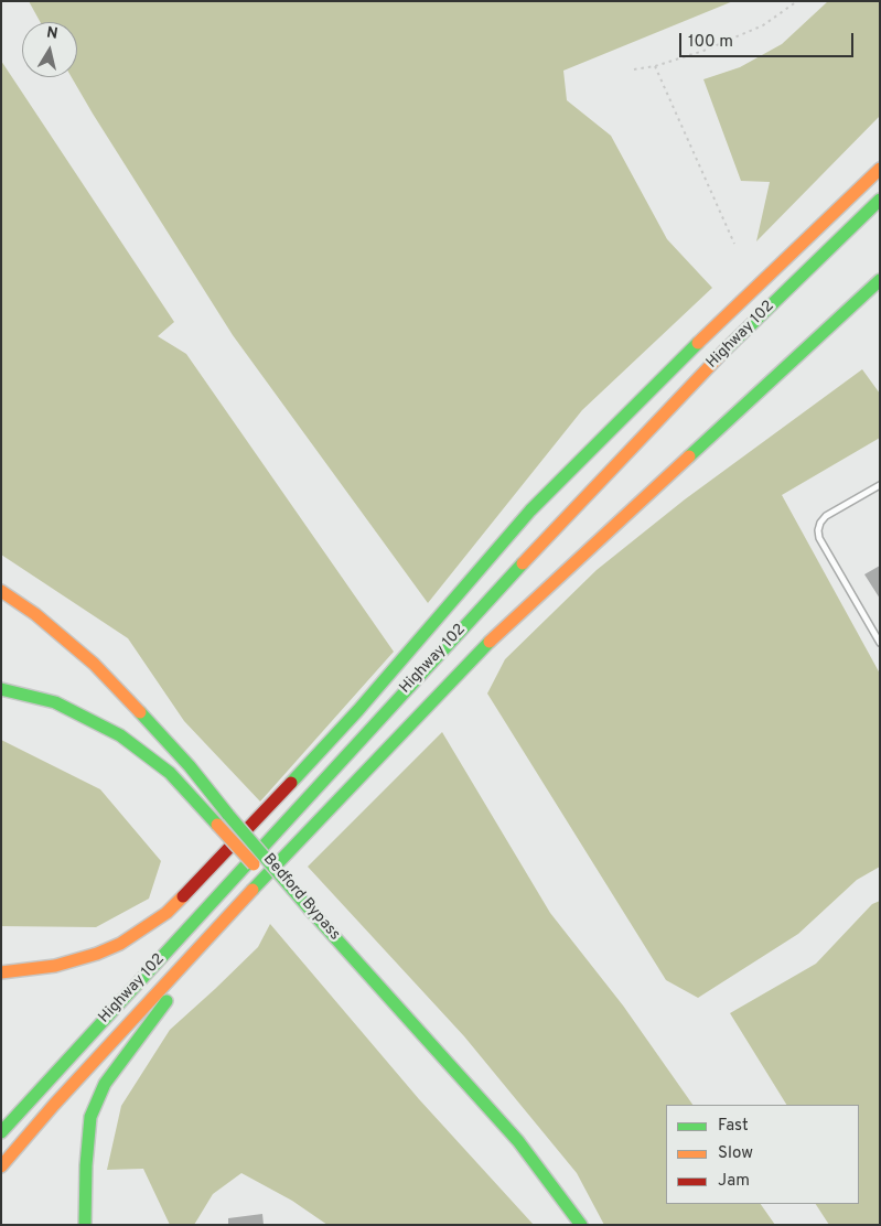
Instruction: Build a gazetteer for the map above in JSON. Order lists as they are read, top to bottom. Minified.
{"streets":{"highway":["Highway 102","Bedford Bypass"]},"legend":["Fast","Slow","Jam"],"scale_bar":"100 m","north":"top"}
